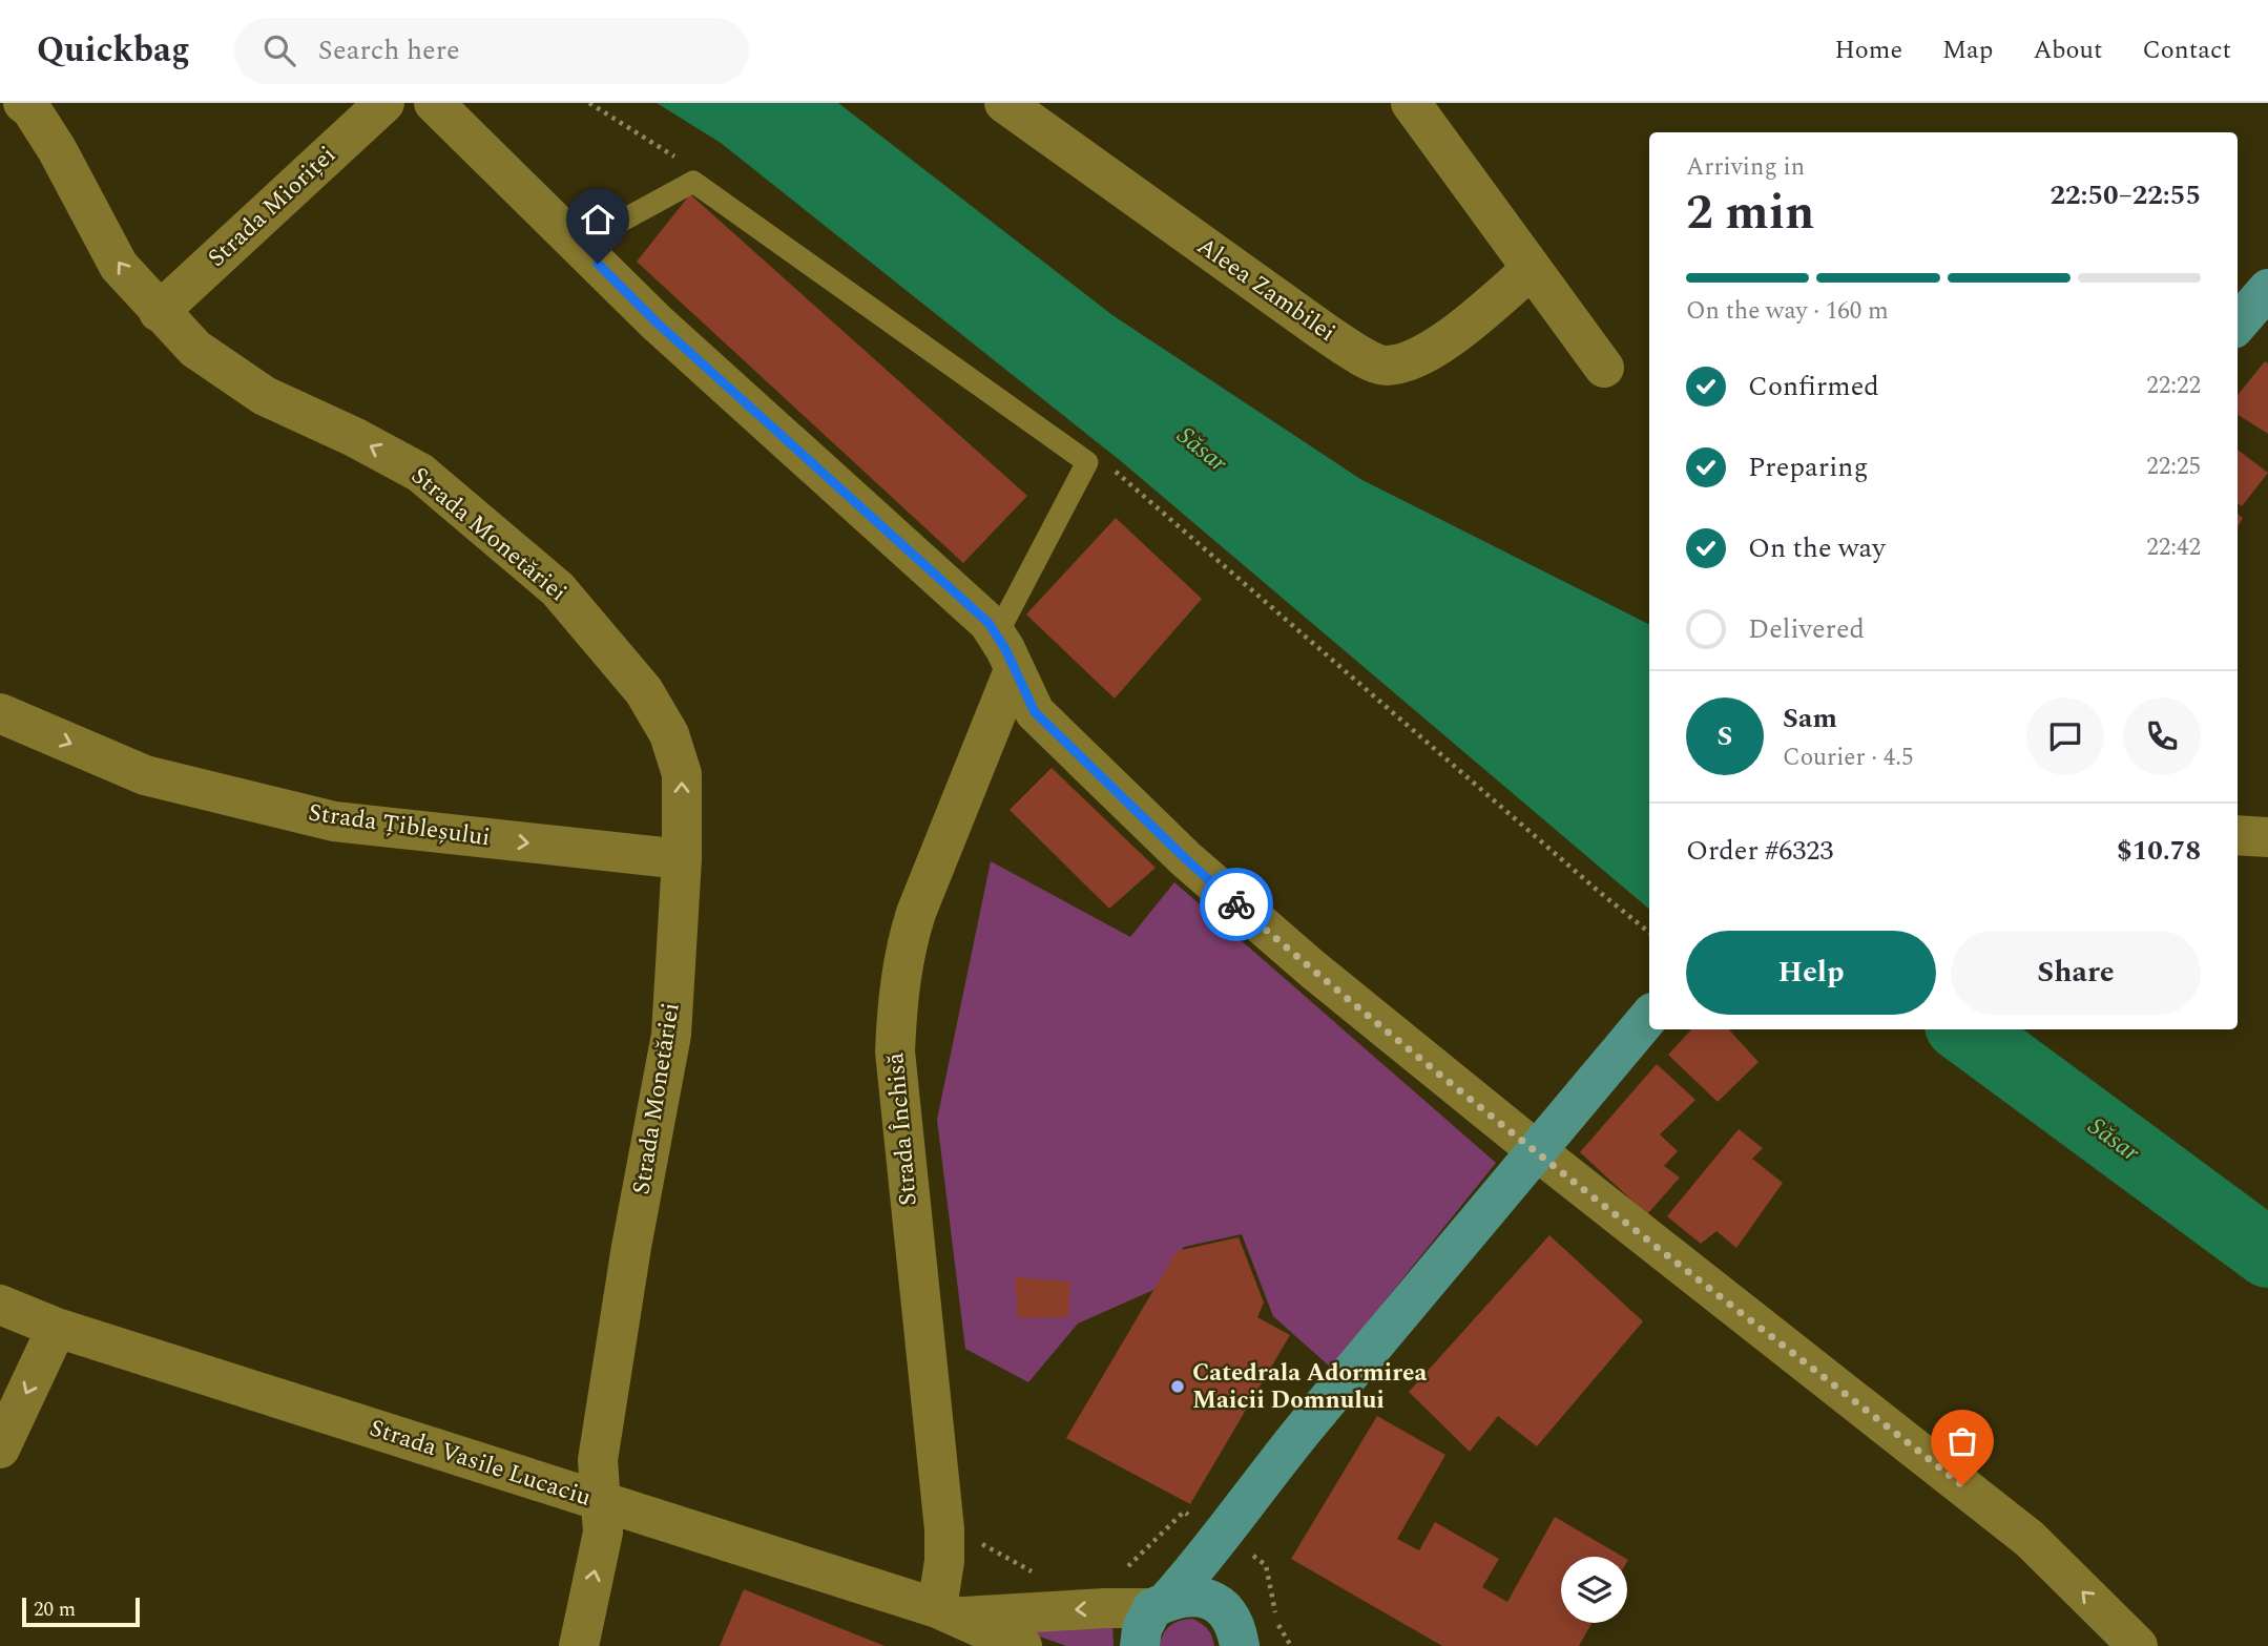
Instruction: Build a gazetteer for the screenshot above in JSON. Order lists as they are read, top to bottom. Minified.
{"streets":{"street":["Strada Mioriței","Aleea Zambilei","Strada Monetăriei","Strada Țibleșului","Strada Închisă","Strada Vasile Lucaciu"]},"crossings":[["Strada Mioriței","Strada Monetăriei"],["Strada Monetăriei","Strada Țibleșului"],["Strada Monetăriei","Strada Vasile Lucaciu"],["Strada Închisă","Strada Vasile Lucaciu"]],"one_way":["Strada Țibleșului"],"water":["Săsar"],"places":["Catedrala Adormirea Maicii Domnului"],"scale_bar":"20 m","page":{"header":"Quickbag","search":"Search here","nav":["Home","Map","About","Contact"],"heading":["2 min","Arriving in","22:50–22:55"],"panel":["Sam","Courier · 4.5","Order #6323","$10.78"],"bar":"On the way · 160 m","list":[["Confirmed","22:22"],["Preparing","22:25"],["On the way","22:42"],"Delivered"],"round":"S","buttons":["Help","Share"],"scale":"20 m"}}
